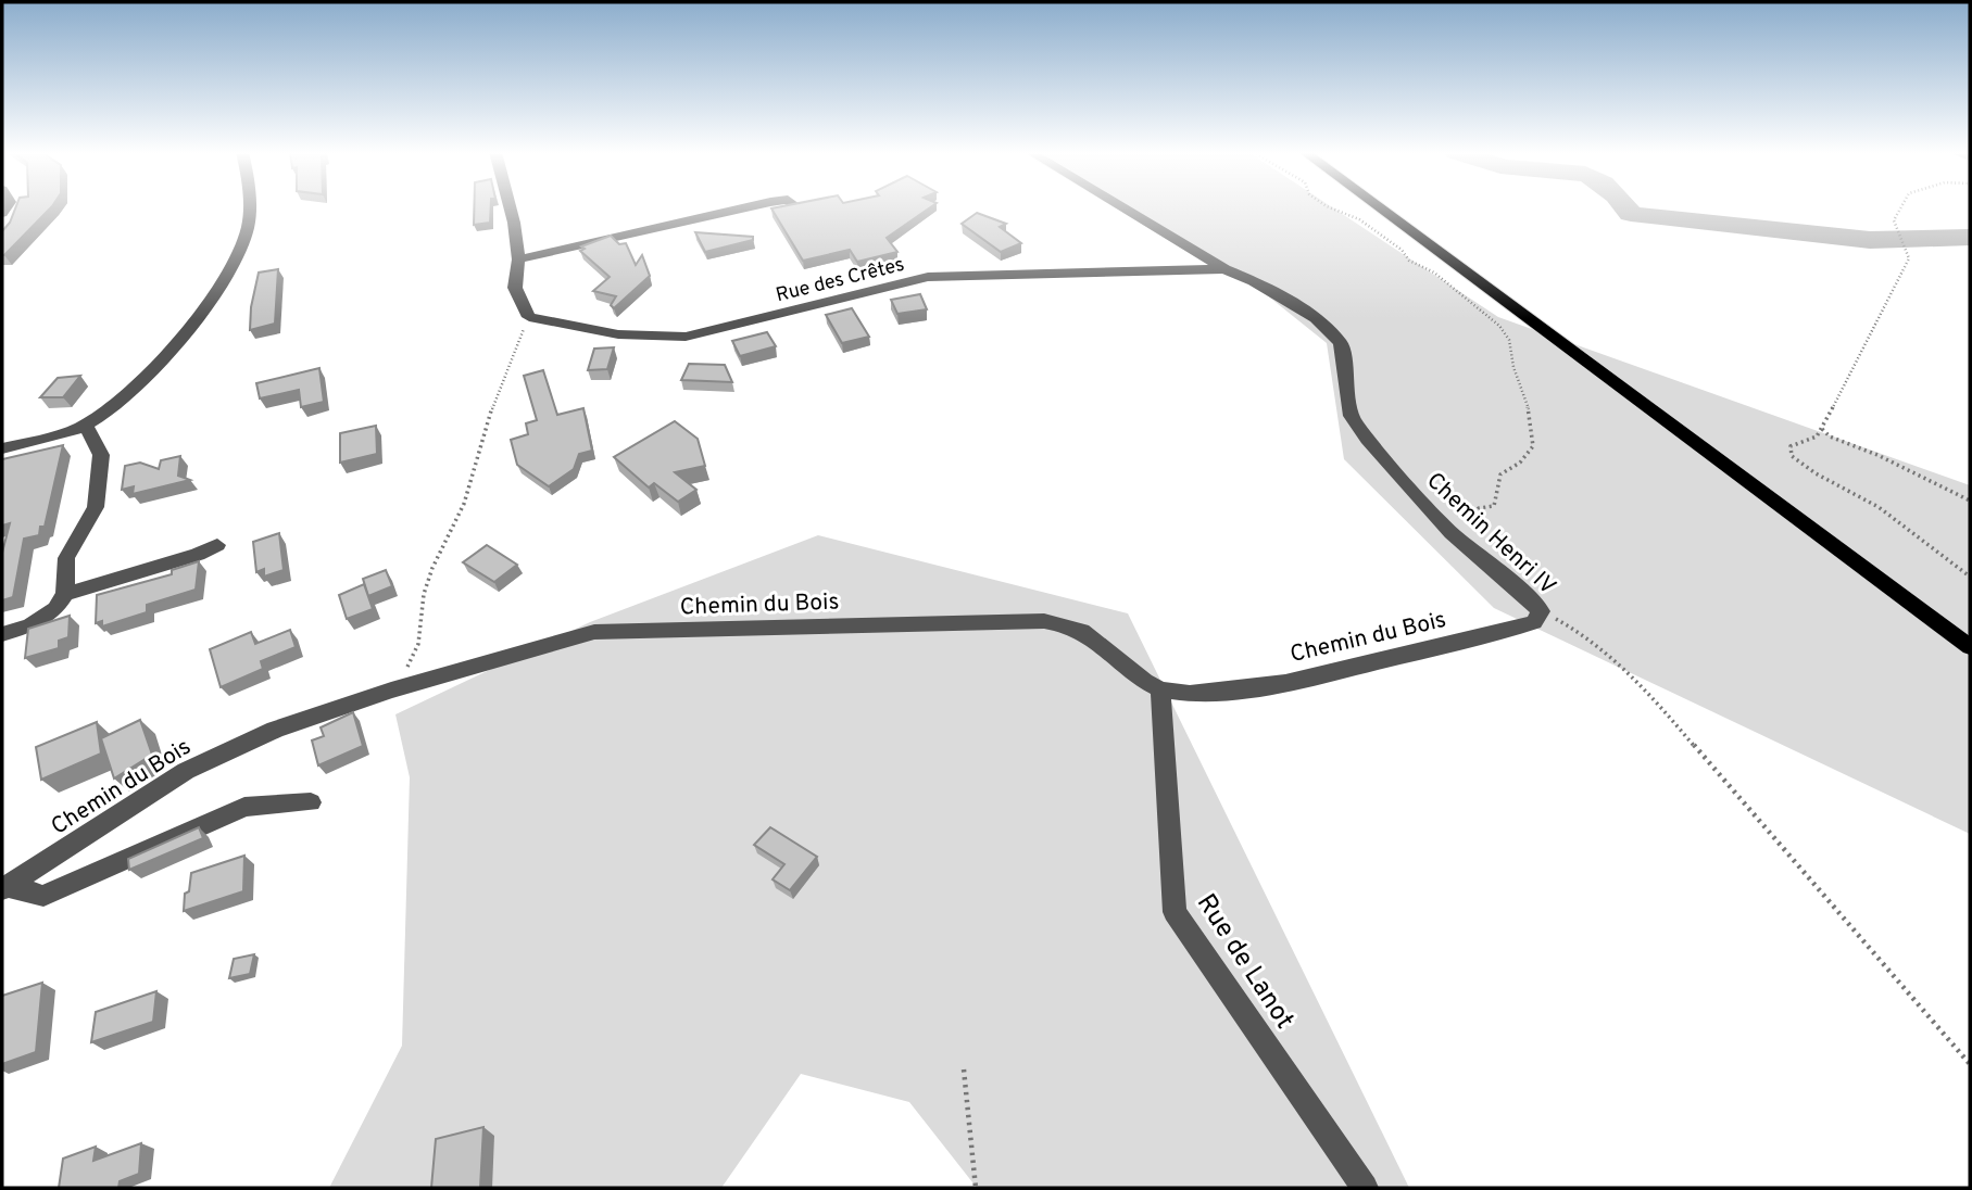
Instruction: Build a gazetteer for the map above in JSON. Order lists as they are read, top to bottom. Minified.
{"streets":{"street":["Rue des Crêtes","Chemin Henri IV","Chemin du Bois","Rue de Lanot"]},"crossings":[["Rue des Crêtes","Chemin Henri IV"],["Chemin Henri IV","Chemin du Bois"],["Chemin du Bois","Rue de Lanot"]]}
